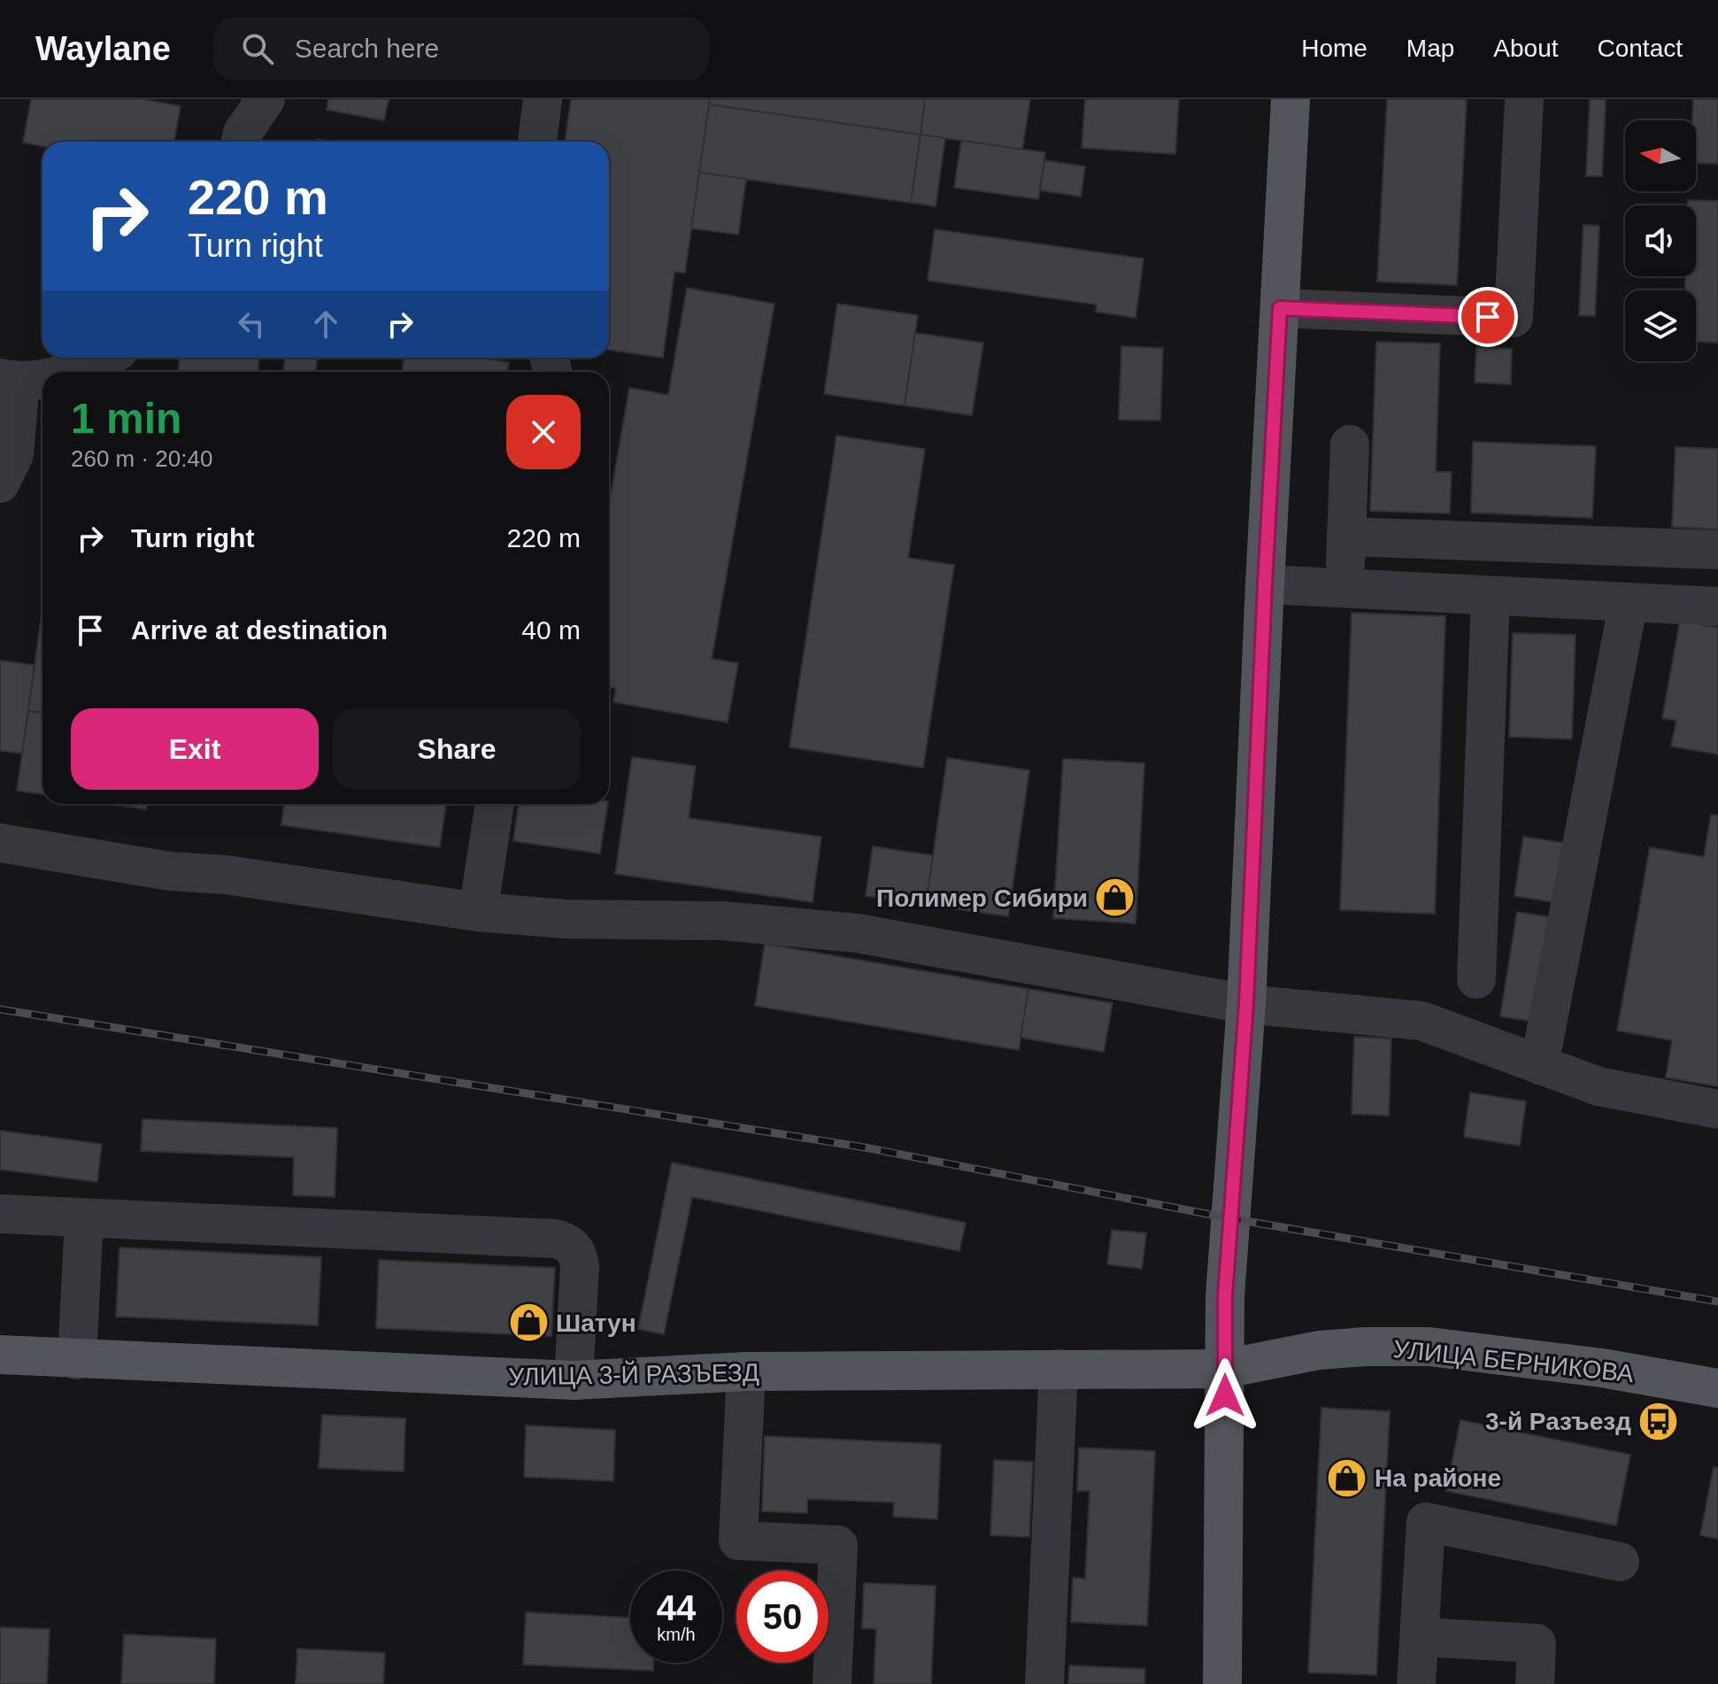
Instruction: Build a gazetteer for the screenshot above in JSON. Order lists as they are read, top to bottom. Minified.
{"streets":{"main road":["УЛИЦА БЕРНИКОВА","УЛИЦА 3-Й РАЗЪЕЗД"]},"crossings":[["УЛИЦА БЕРНИКОВА","УЛИЦА 3-Й РАЗЪЕЗД"]],"places":{"shop":["Полимер Сибири","Шатун","На районе"],"bus stop":["3-й Разъезд"]},"north":"left","page":{"header":"Waylane","search":"Search here","nav":["Home","Map","About","Contact"],"turn":["220 m","Turn right"],"heading":["1 min","260 m · 20:40"],"list":[{"name":"Turn right","value":"220 m"},{"name":"Arrive at destination","value":"40 m"}],"buttons":["Exit","Share"],"speed":"44 km/h","limit":"50"}}
